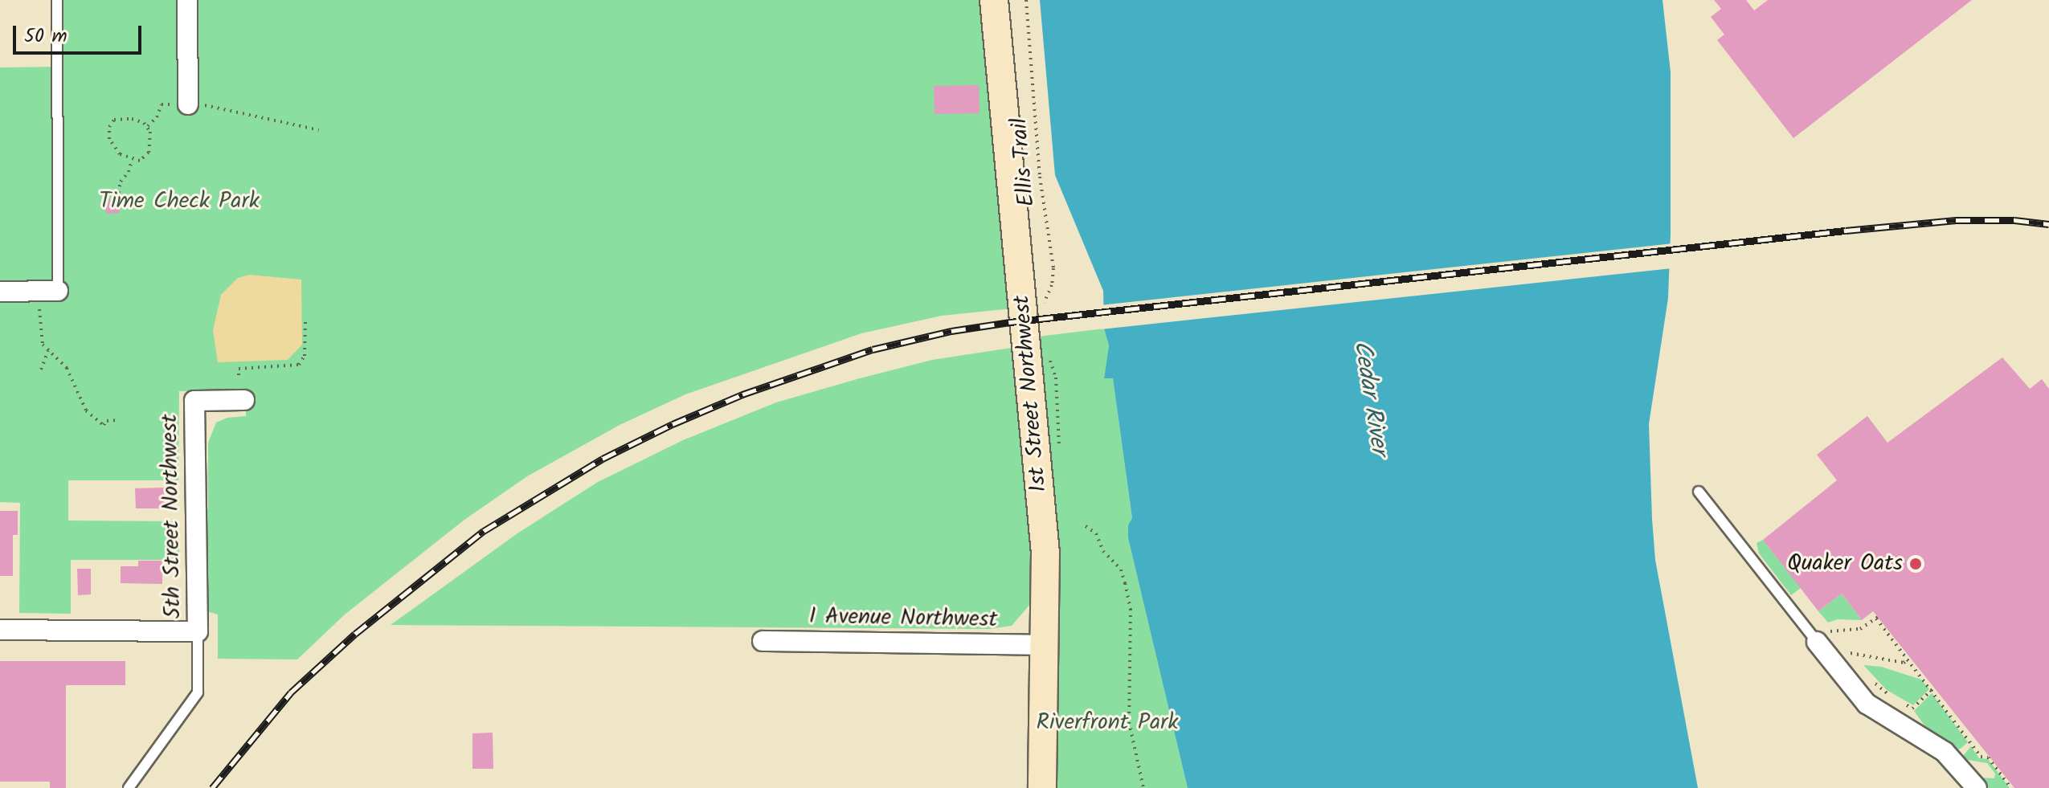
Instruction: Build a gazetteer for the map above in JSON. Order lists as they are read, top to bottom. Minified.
{"streets":{"street":["1st Street Northwest","5th Street Northwest","I Avenue Northwest"],"path":["Ellis Trail"]},"crossings":[["1st Street Northwest","I Avenue Northwest"]],"water":["Cedar River"],"parks":["Time Check Park","Riverfront Park"],"places":["Quaker Oats"],"scale_bar":"50 m"}
